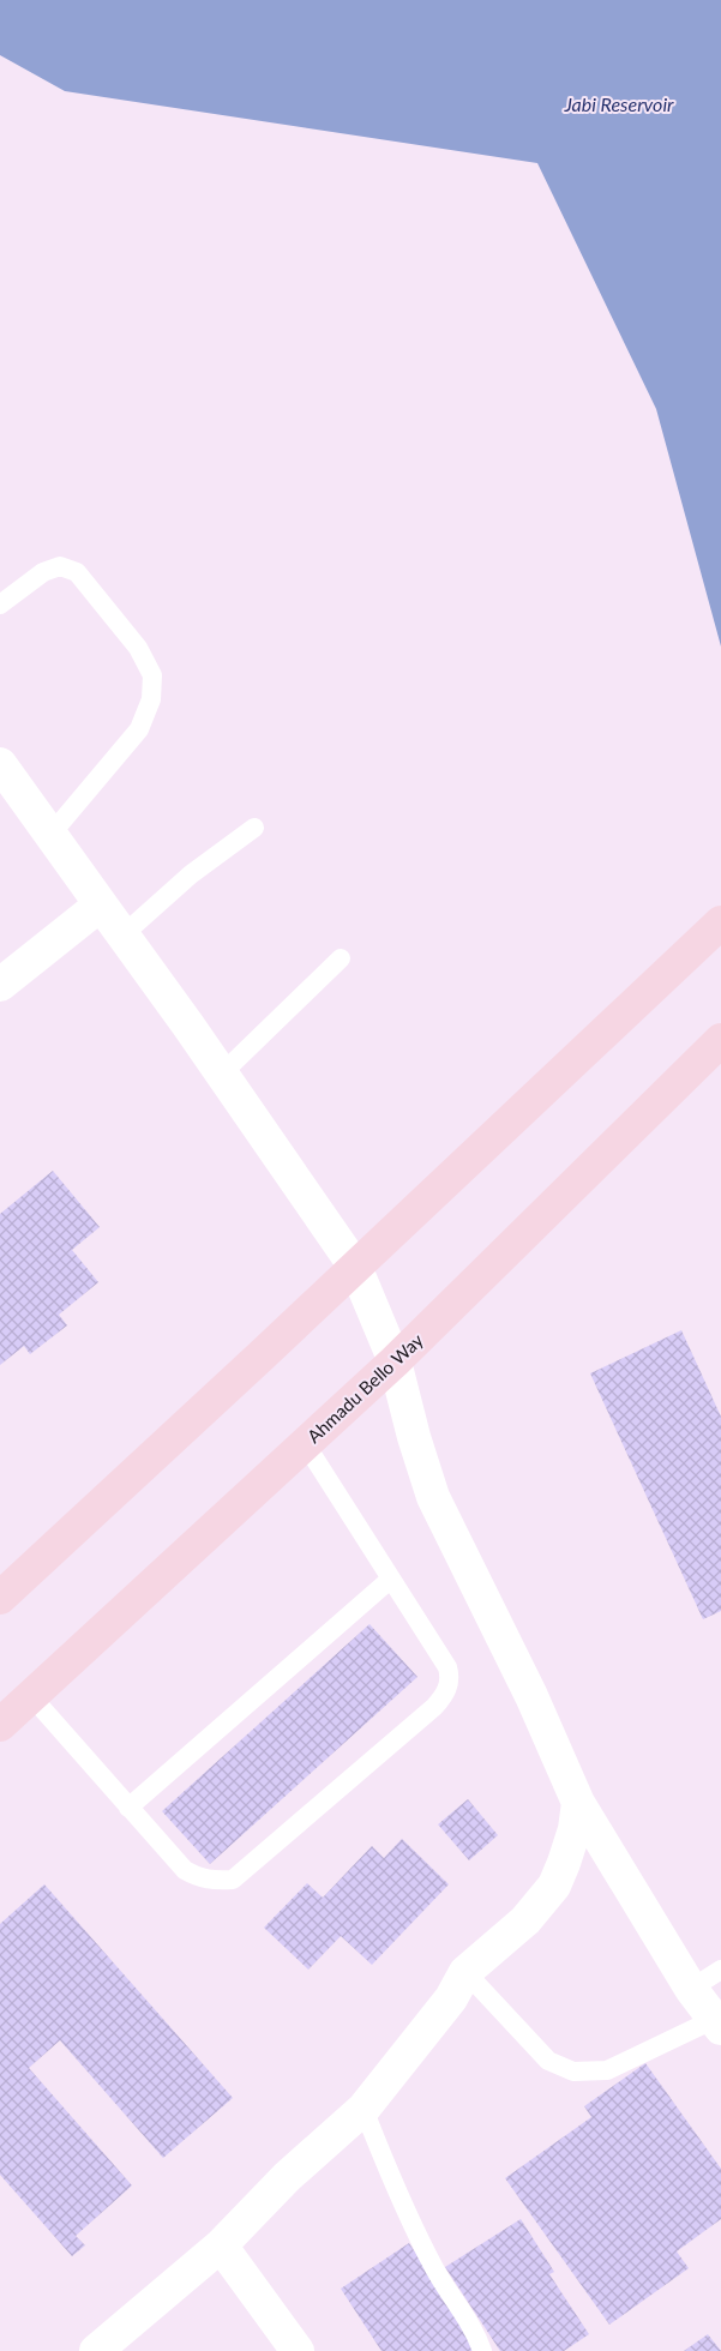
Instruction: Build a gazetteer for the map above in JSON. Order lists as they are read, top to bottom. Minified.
{"streets":{"main road":["Ahmadu Bello Way"]},"water":["Jabi Reservoir"]}
